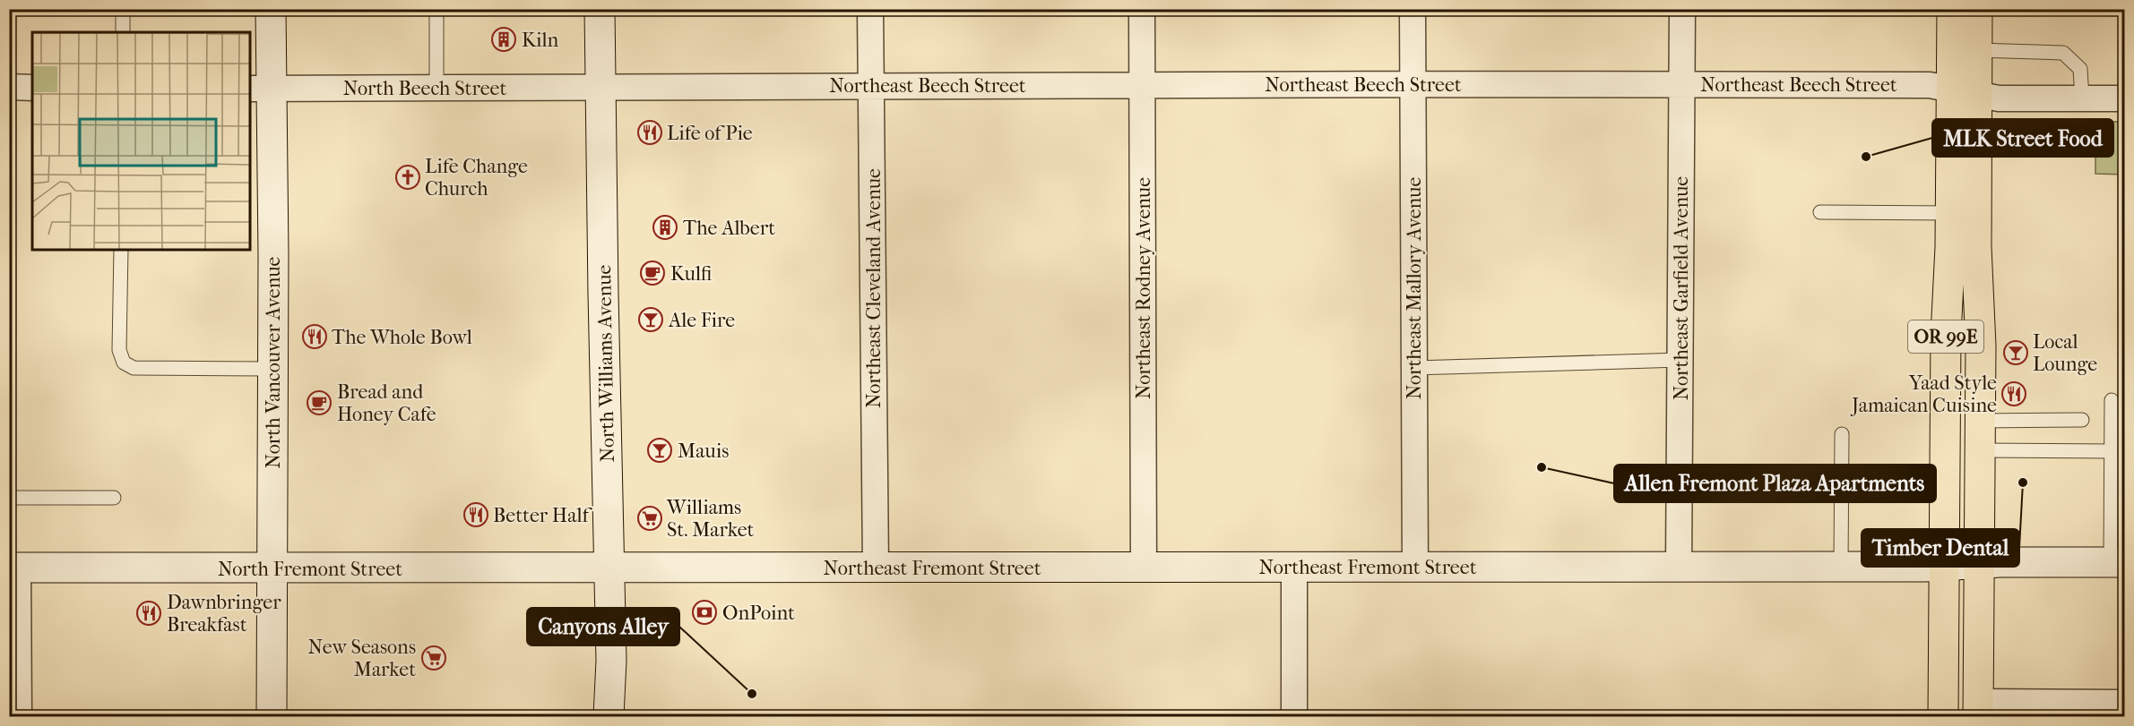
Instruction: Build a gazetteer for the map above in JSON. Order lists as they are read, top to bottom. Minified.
{"streets":{"main road":["OR 99E","North Vancouver Avenue","North Williams Avenue","Northeast Fremont Street","North Fremont Street"],"street":["Northeast Beech Street","North Beech Street","Northeast Cleveland Avenue","Northeast Rodney Avenue","Northeast Mallory Avenue","Northeast Garfield Avenue"]},"crossings":[["Northeast Beech Street","North Beech Street"],["Northeast Beech Street","Northeast Cleveland Avenue"],["Northeast Beech Street","Northeast Rodney Avenue"],["Northeast Beech Street","Northeast Mallory Avenue"],["Northeast Beech Street","Northeast Garfield Avenue"],["Northeast Beech Street","OR 99E"],["Northeast Beech Street","North Williams Avenue"],["North Beech Street","North Vancouver Avenue"],["North Beech Street","North Williams Avenue"],["Northeast Cleveland Avenue","Northeast Fremont Street"],["Northeast Rodney Avenue","Northeast Fremont Street"],["Northeast Mallory Avenue","Northeast Fremont Street"],["Northeast Garfield Avenue","Northeast Fremont Street"],["OR 99E","Northeast Fremont Street"],["North Vancouver Avenue","North Fremont Street"],["North Williams Avenue","Northeast Fremont Street"],["North Williams Avenue","North Fremont Street"],["Northeast Fremont Street","North Fremont Street"]],"places":{"building":["Kiln","The Albert"],"restaurant":["Life of Pie","The Whole Bowl","Yaad Style Jamaican Cuisine","Better Half","Dawnbringer Breakfast"],"other":["MLK Street Food","Allen Fremont Plaza Apartments","Timber Dental","Canyons Alley"],"church":["Life Change Church"],"cafe":["Kulfi","Bread and Honey Cafe"],"bar":["Ale Fire","Local Lounge","Mauis"],"supermarket":["Williams St. Market","New Seasons Market"],"bank":["OnPoint"]}}
